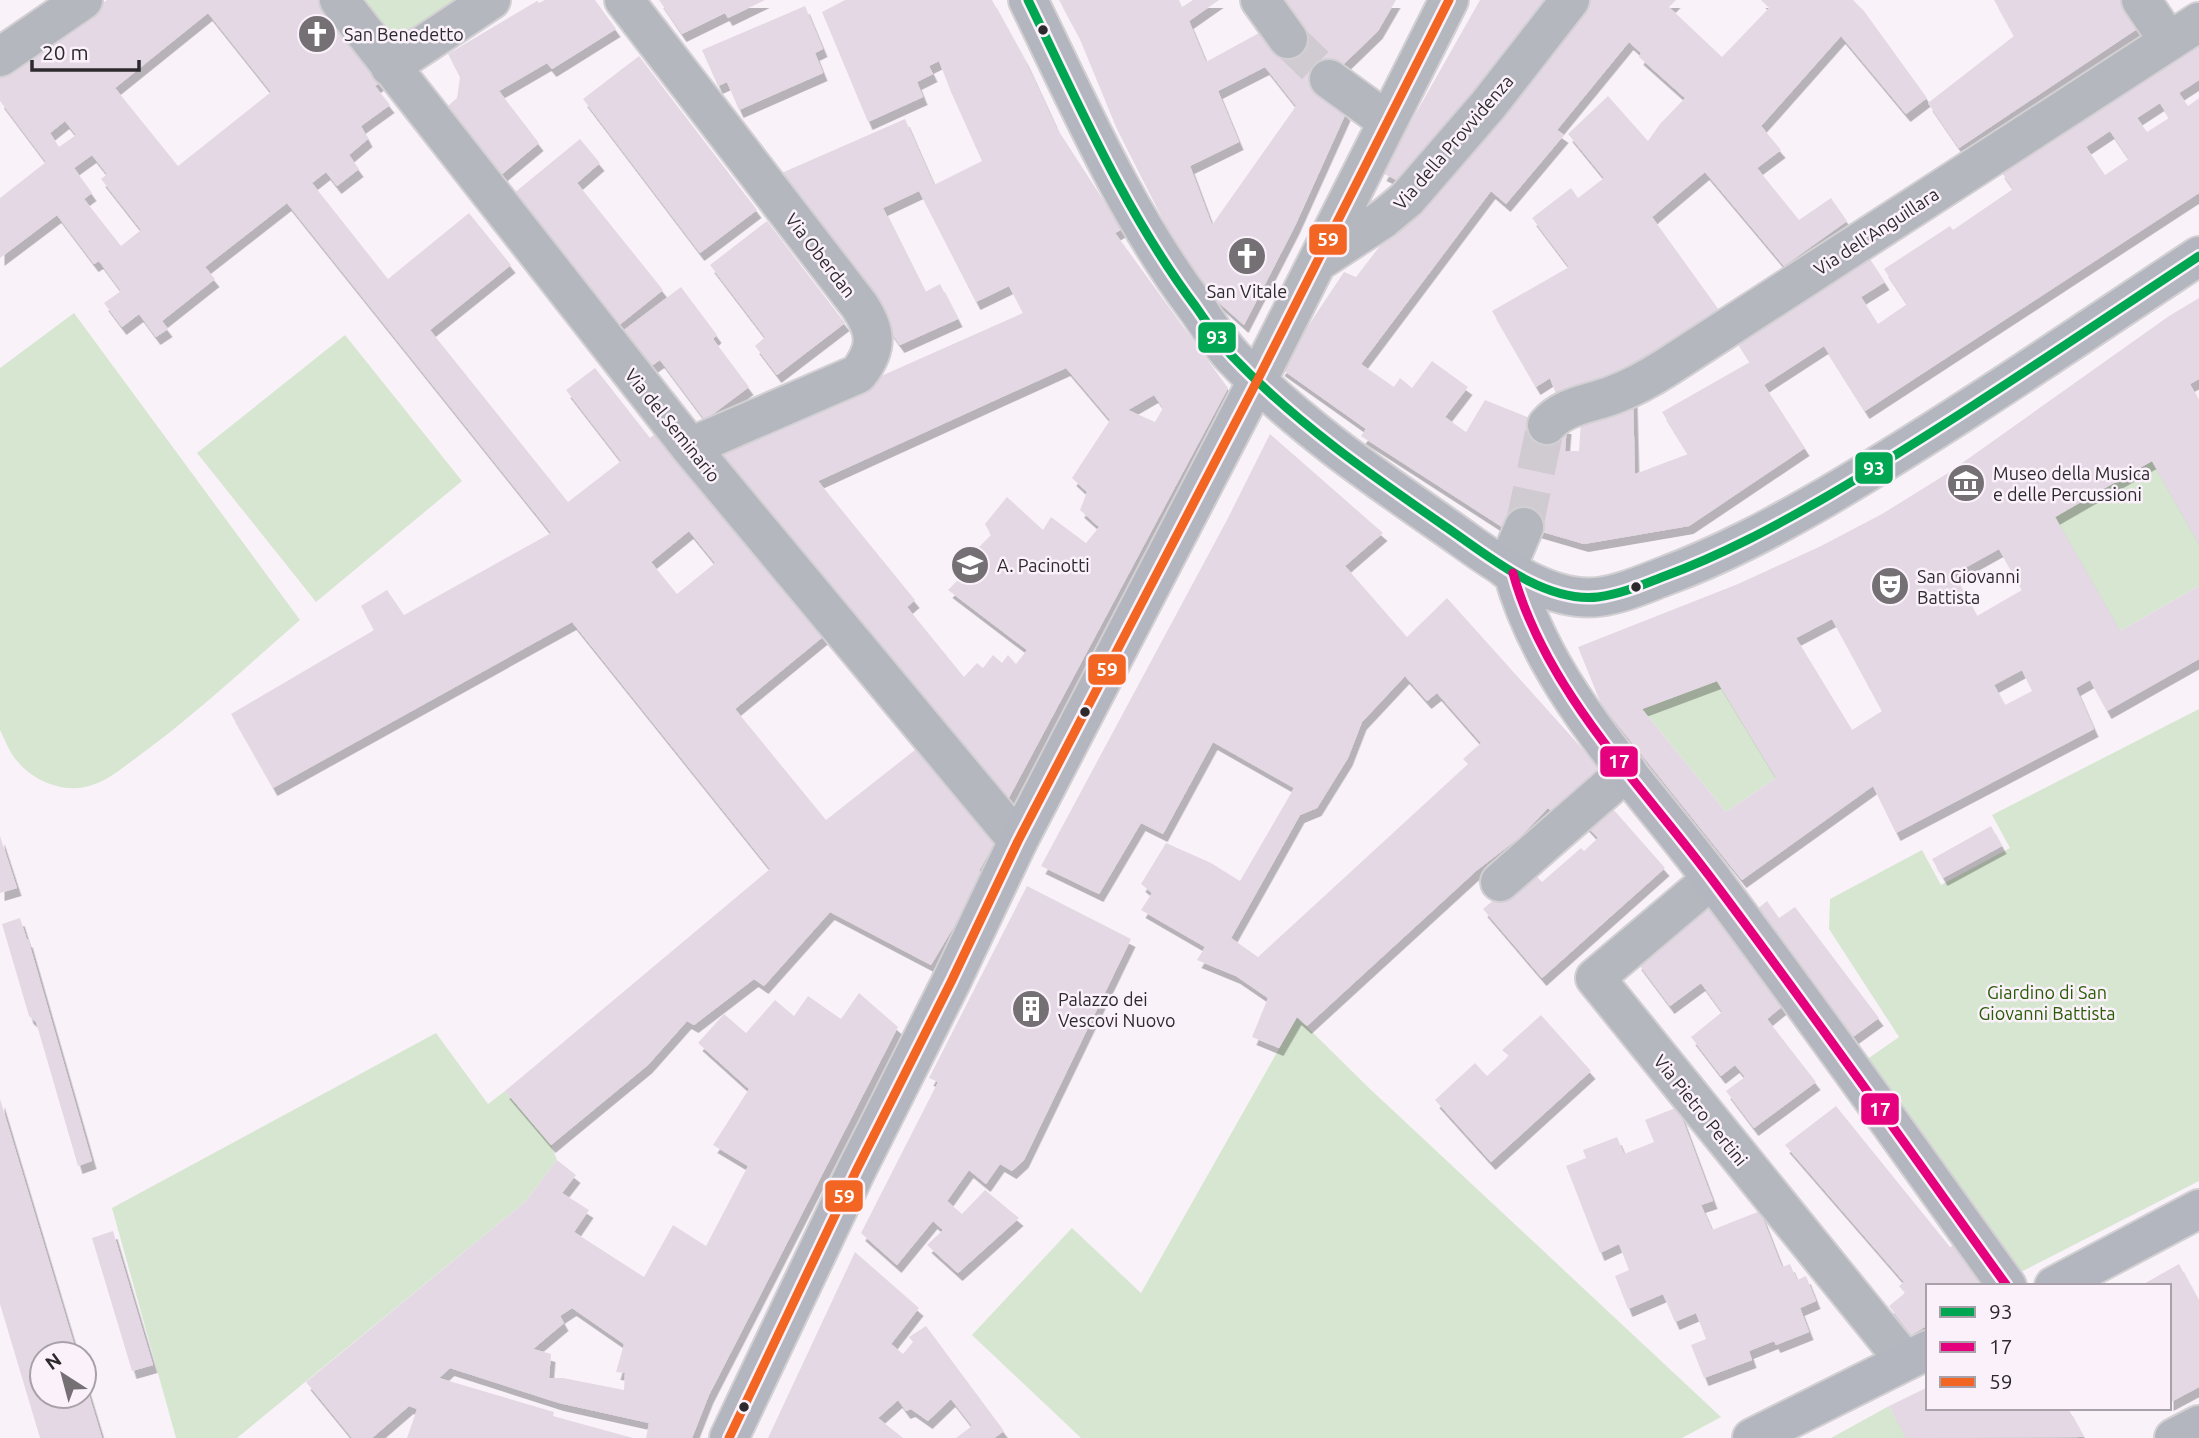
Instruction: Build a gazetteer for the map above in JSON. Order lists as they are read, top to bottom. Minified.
{"streets":{"street":["Via della Provvidenza","Via dell'Anguillara","Via Oberdan","Via del Seminario","Via Pietro Pertini"]},"crossings":[["Via Oberdan","Via del Seminario"]],"parks":["Giardino di San Giovanni Battista"],"places":{"church":["San Benedetto","San Vitale"],"museum":["Museo della Musica e delle Percussioni"],"school or university":["A. Pacinotti"],"theatre":["San Giovanni Battista"],"building":["Palazzo dei Vescovi Nuovo"]},"lines":["transit line 93","transit line 59","transit line 17"],"legend":["93","17","59"],"scale_bar":"20 m","north":"top left"}
